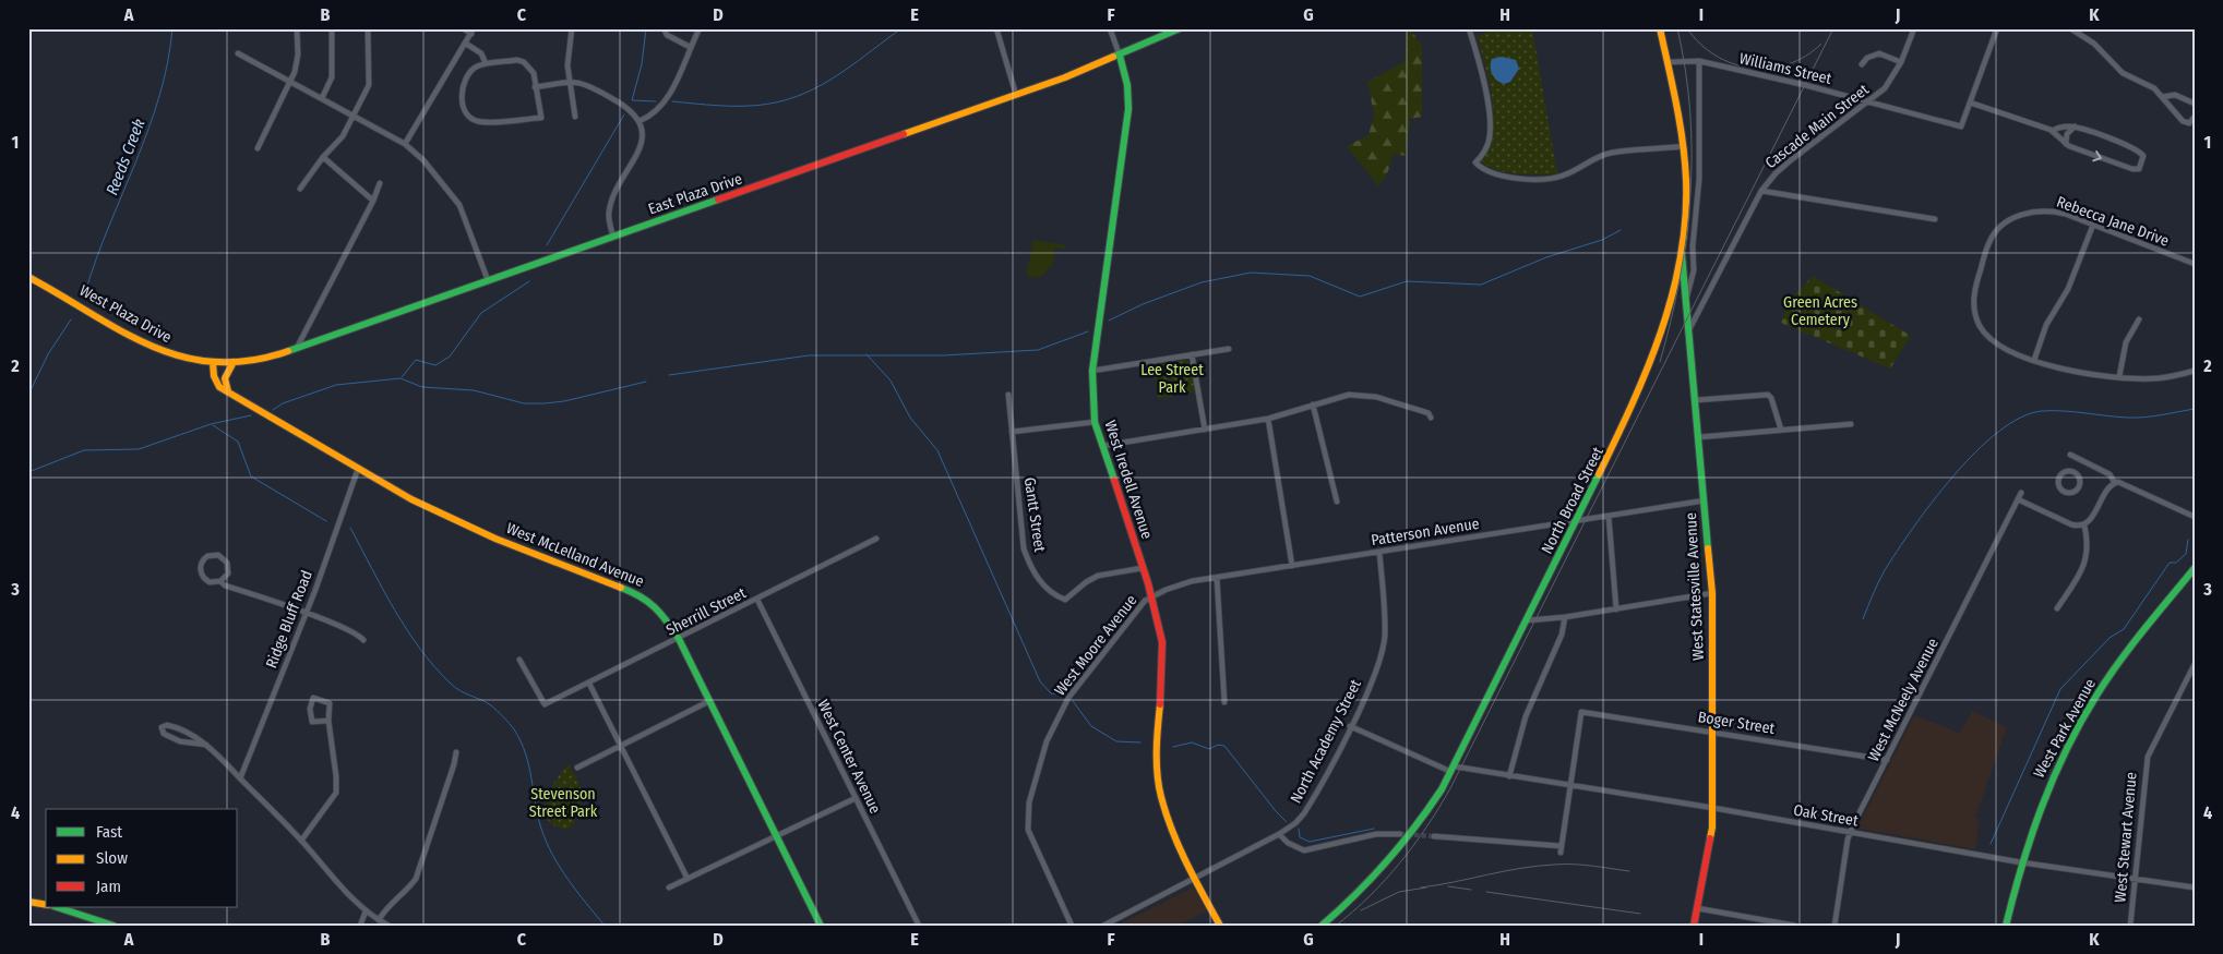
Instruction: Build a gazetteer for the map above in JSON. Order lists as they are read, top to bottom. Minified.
{"streets":{"main road":["East Plaza Drive","West Plaza Drive","West Iredell Avenue","North Broad Street","West McLelland Avenue","West Statesville Avenue","West Park Avenue"],"street":["Williams Street","Cascade Main Street","Rebecca Jane Drive","Gantt Street","Patterson Avenue","Sherrill Street","Ridge Bluff Road","West Moore Avenue","West McNeely Avenue","Boger Street","North Academy Street","West Center Avenue","Oak Street","West Stewart Avenue"]},"crossings":[["Williams Street","Cascade Main Street"],["Williams Street","North Broad Street"],["Cascade Main Street","West Statesville Avenue"],["East Plaza Drive","West Plaza Drive"],["East Plaza Drive","West Iredell Avenue"],["East Plaza Drive","West McLelland Avenue"],["West Plaza Drive","West McLelland Avenue"],["West Iredell Avenue","Gantt Street"],["West Iredell Avenue","Patterson Avenue"],["West Iredell Avenue","West Moore Avenue"],["West Iredell Avenue","North Academy Street"],["North Broad Street","Patterson Avenue"],["North Broad Street","West Statesville Avenue"],["North Broad Street","Oak Street"],["Patterson Avenue","West Statesville Avenue"],["Patterson Avenue","West Moore Avenue"],["Patterson Avenue","North Academy Street"],["West McLelland Avenue","Sherrill Street"],["West McLelland Avenue","Ridge Bluff Road"],["West Statesville Avenue","Boger Street"],["West Statesville Avenue","Oak Street"],["Sherrill Street","West Center Avenue"],["West McNeely Avenue","Boger Street"],["West McNeely Avenue","Oak Street"],["Boger Street","Oak Street"],["West Park Avenue","Oak Street"],["North Academy Street","Oak Street"],["Oak Street","West Stewart Avenue"]],"water":["Reeds Creek"],"parks":["Green Acres Cemetery","Lee Street Park","Stevenson Street Park"],"legend":["Fast","Slow","Jam"],"grid":{"columns":["A","B","C","D","E","F","G","H","I","J","K"],"rows":["1","2","3","4"]}}
